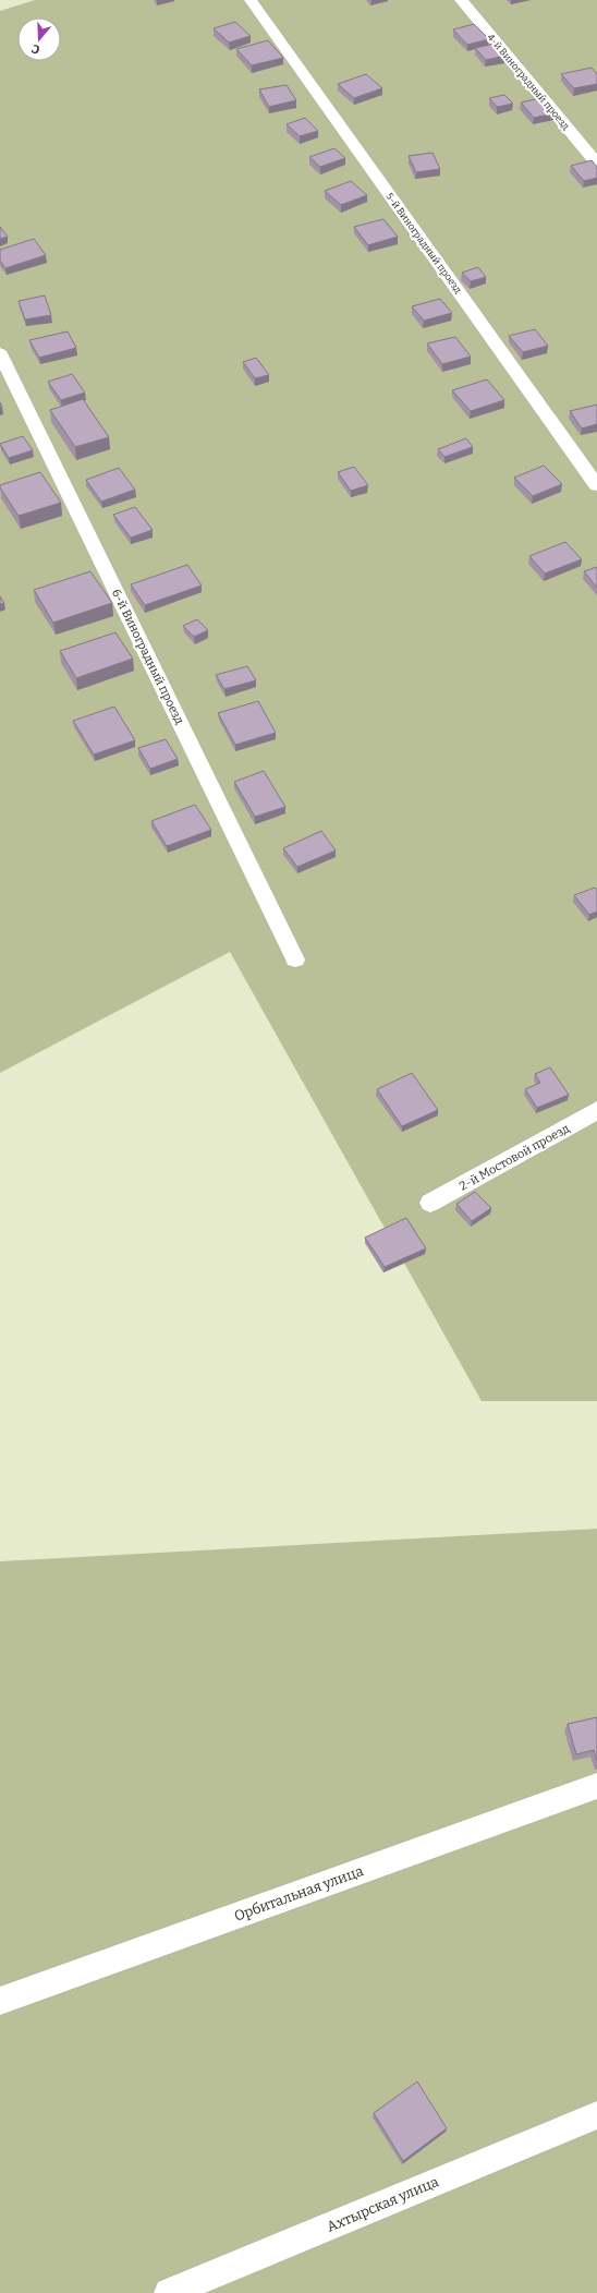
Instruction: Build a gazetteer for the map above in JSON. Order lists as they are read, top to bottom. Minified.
{"streets":{"lane":["4-й Виноградный проезд","5-й Виноградный проезд","6-й Виноградный проезд","2-й Мостовой проезд","Орбитальная улица","Ахтырская улица"]},"north":"bottom"}
